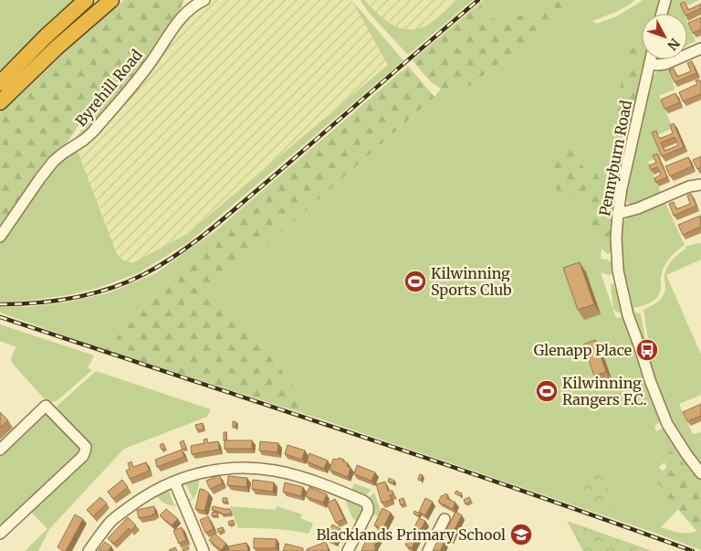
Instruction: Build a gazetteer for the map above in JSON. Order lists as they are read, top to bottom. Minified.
{"streets":{"street":["Byrehill Road","Pennyburn Road"]},"places":{"sports":["Kilwinning Sports Club","Kilwinning Rangers F.C."],"bus stop":["Glenapp Place"],"school or university":["Blacklands Primary School"]},"north":"bottom right"}
